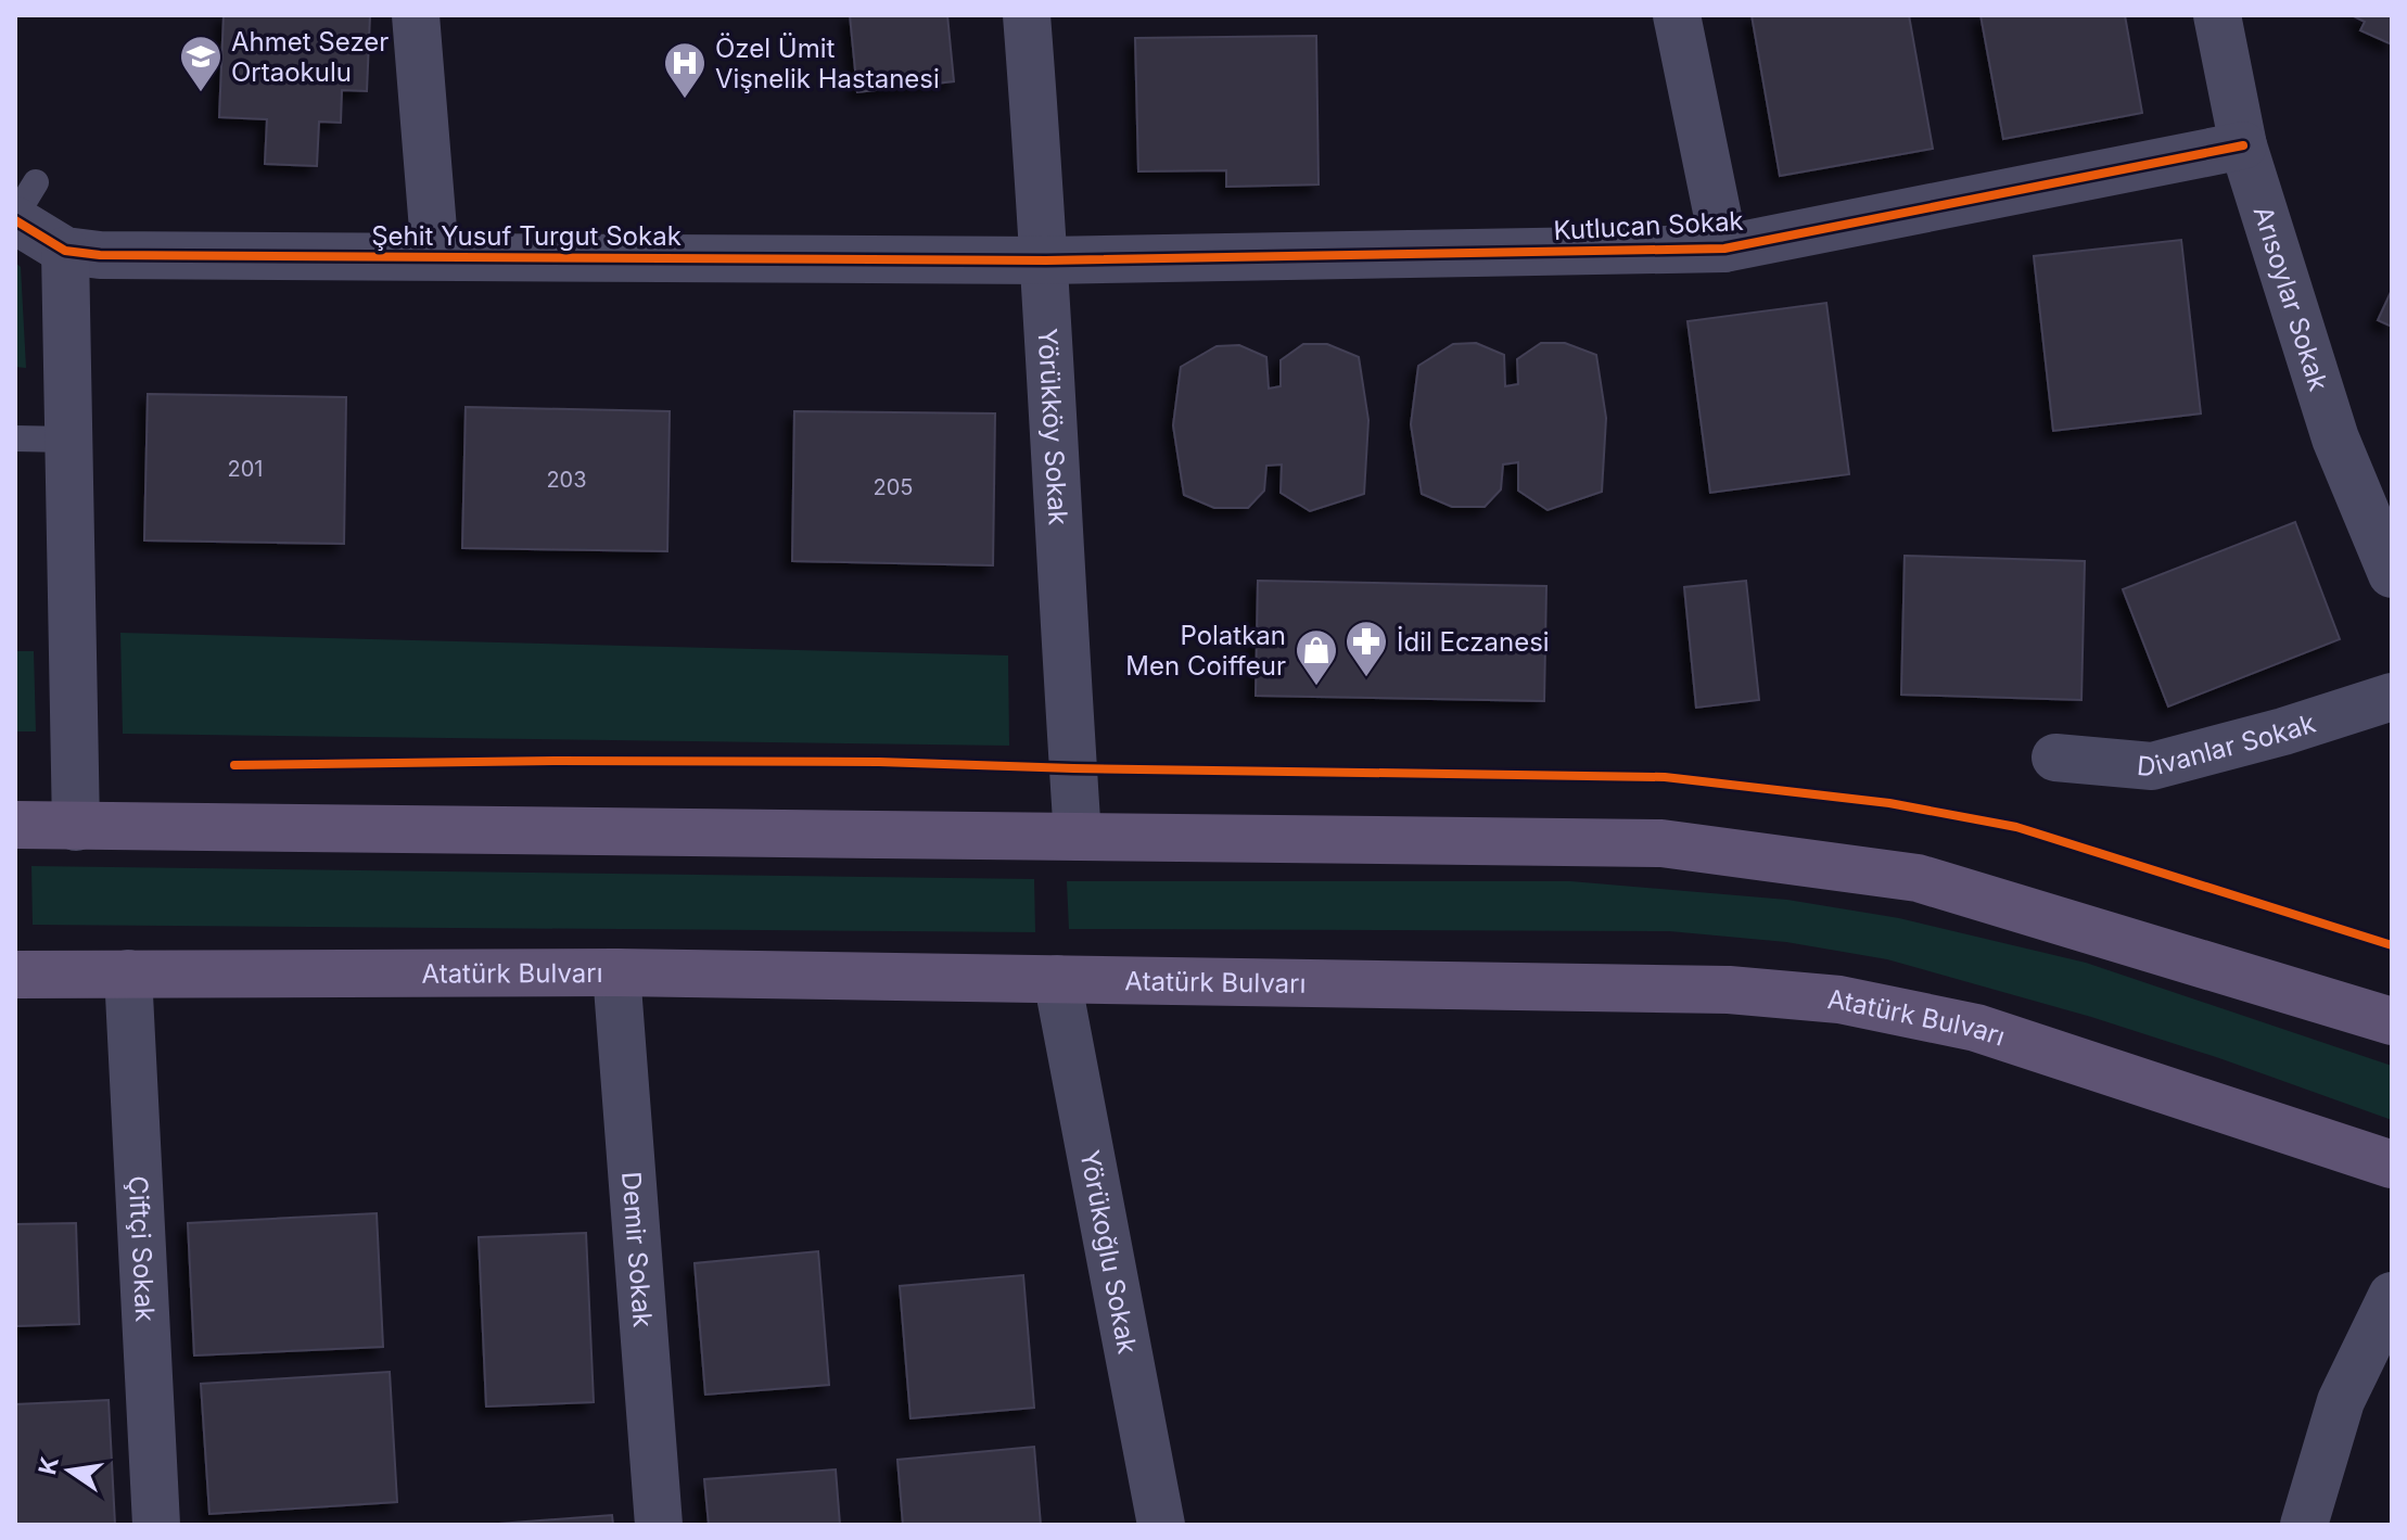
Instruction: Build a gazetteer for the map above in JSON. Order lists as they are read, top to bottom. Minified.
{"streets":{"main road":["Atatürk Bulvarı"],"street":["Kutlucan Sokak","Şehit Yusuf Turgut Sokak","Arısoylar Sokak","Yörükköy Sokak","Divanlar Sokak","Çiftçi Sokak","Demir Sokak","Yörükoğlu Sokak"]},"crossings":[["Kutlucan Sokak","Şehit Yusuf Turgut Sokak"],["Kutlucan Sokak","Arısoylar Sokak"],["Kutlucan Sokak","Yörükköy Sokak"],["Şehit Yusuf Turgut Sokak","Yörükköy Sokak"],["Atatürk Bulvarı","Çiftçi Sokak"],["Atatürk Bulvarı","Demir Sokak"],["Atatürk Bulvarı","Yörükoğlu Sokak"]],"places":{"school or university":["Ahmet Sezer Ortaokulu"],"hospital":["Özel Ümit Vişnelik Hastanesi"],"pharmacy":["İdil Eczanesi"],"shop":["Polatkan Men Coiffeur"]},"house_numbers":["201","203","205"],"north":"left"}
